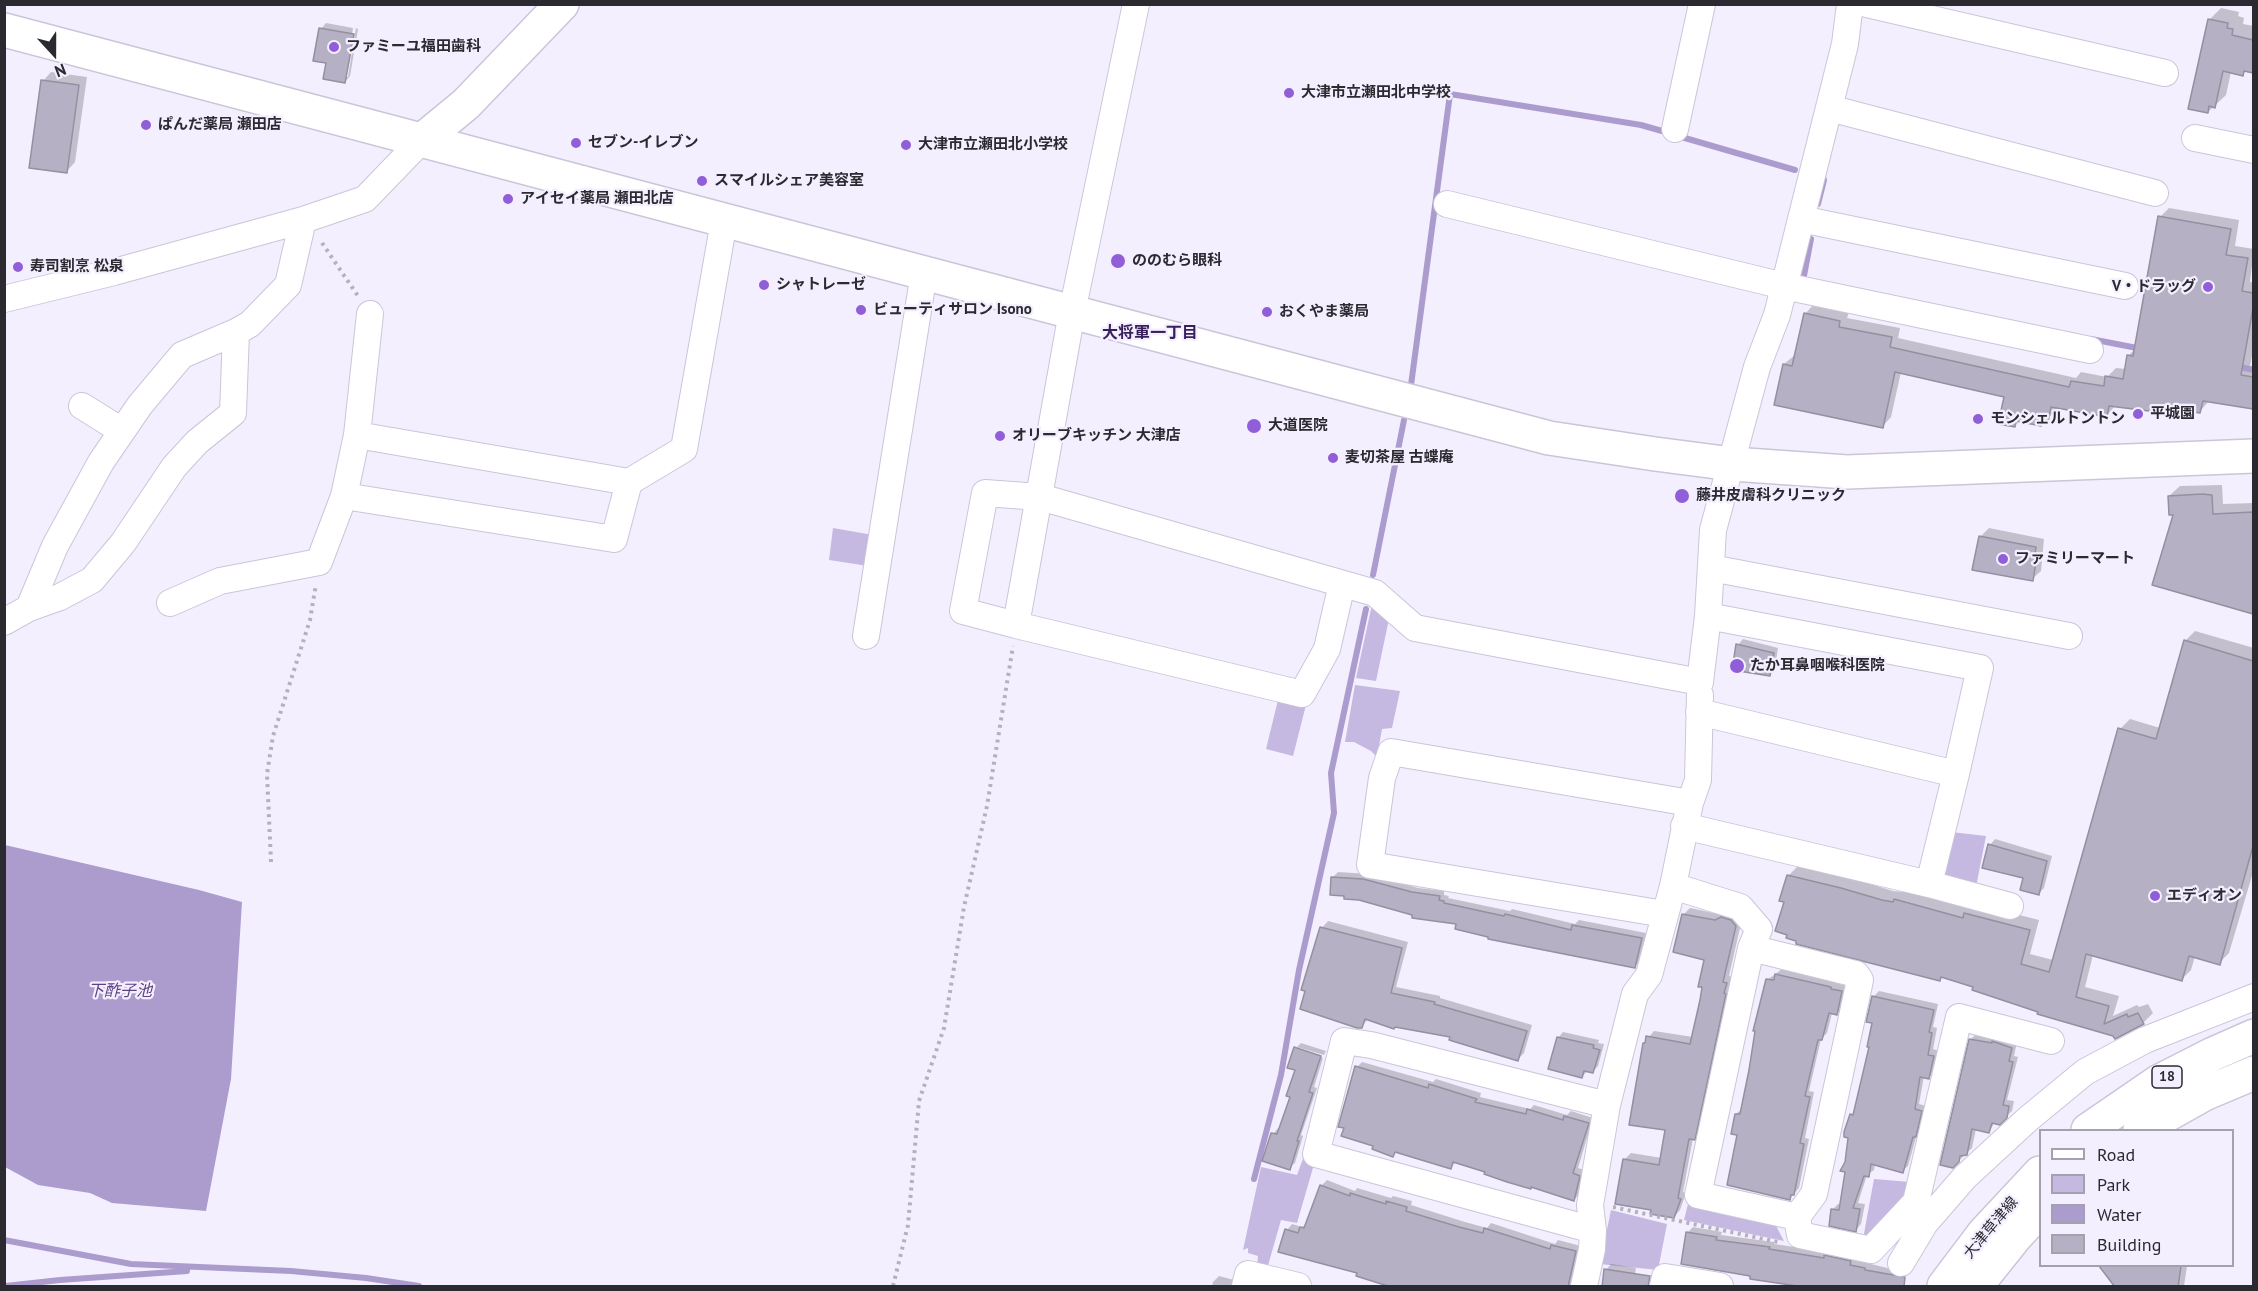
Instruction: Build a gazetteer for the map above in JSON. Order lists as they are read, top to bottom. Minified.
{"streets":{"street":["18","大津草津線"]},"districts":["大将軍一丁目"],"water":["下酢子池"],"places":["ファミーユ福田歯科","大津市立瀬田北中学校","ぱんだ薬局 瀬田店","セブン-イレブン","大津市立瀬田北小学校","スマイルシェア美容室","アイセイ薬局 瀬田北店","ののむら眼科","寿司割烹 松泉","シャトレーゼ","V・ドラッグ","ビューティサロン Isono","おくやま薬局","平城園","モンシェルトントン","大道医院","オリーブキッチン 大津店","麦切茶屋 古蝶庵","藤井皮膚科クリニック","ファミリーマート","たか耳鼻咽喉科医院","エディオン"],"legend":["Road","Park","Water","Building"],"north":"bottom"}
